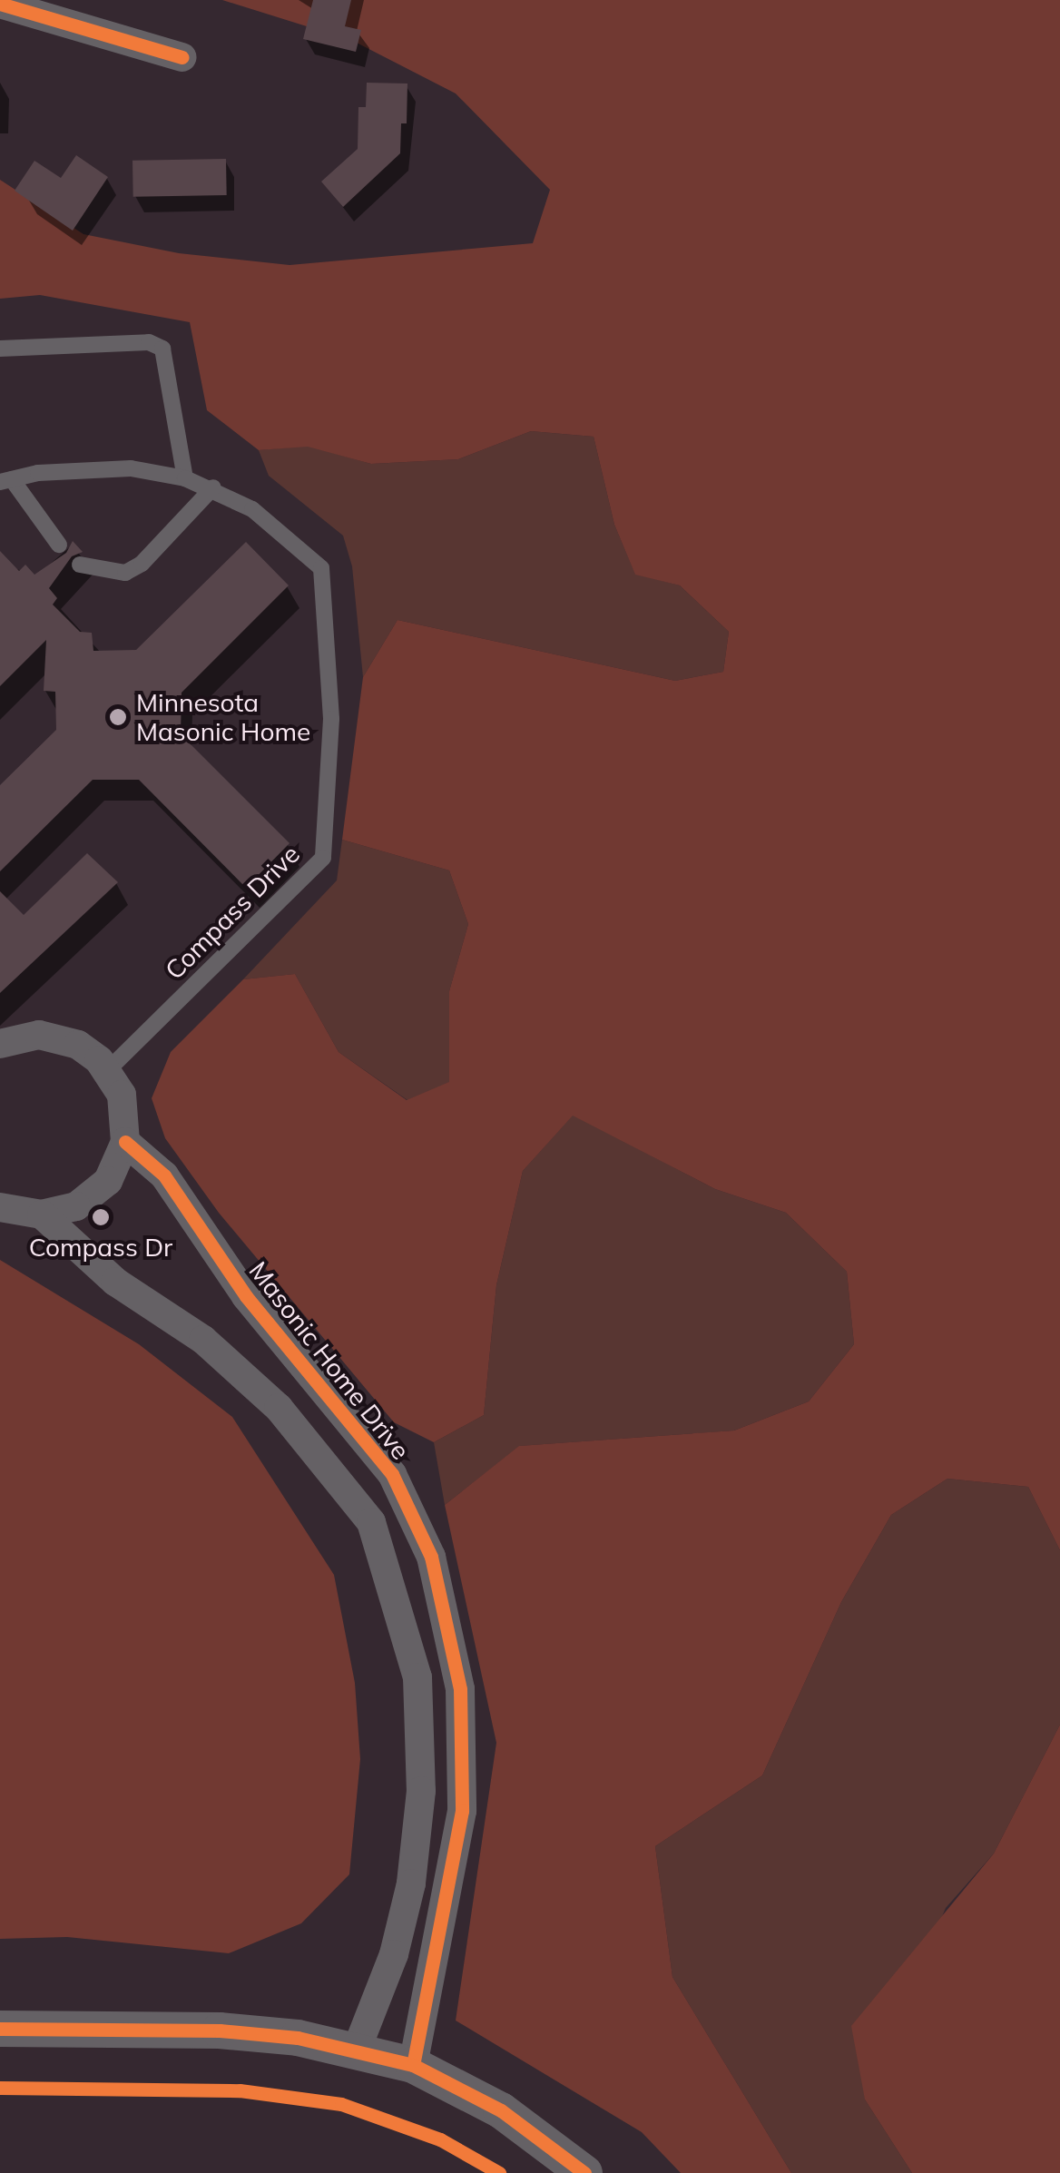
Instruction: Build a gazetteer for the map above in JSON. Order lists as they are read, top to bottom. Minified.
{"streets":{"street":["Masonic Home Drive"],"lane":["Compass Drive"]},"places":["Minnesota Masonic Home","Compass Dr"]}
